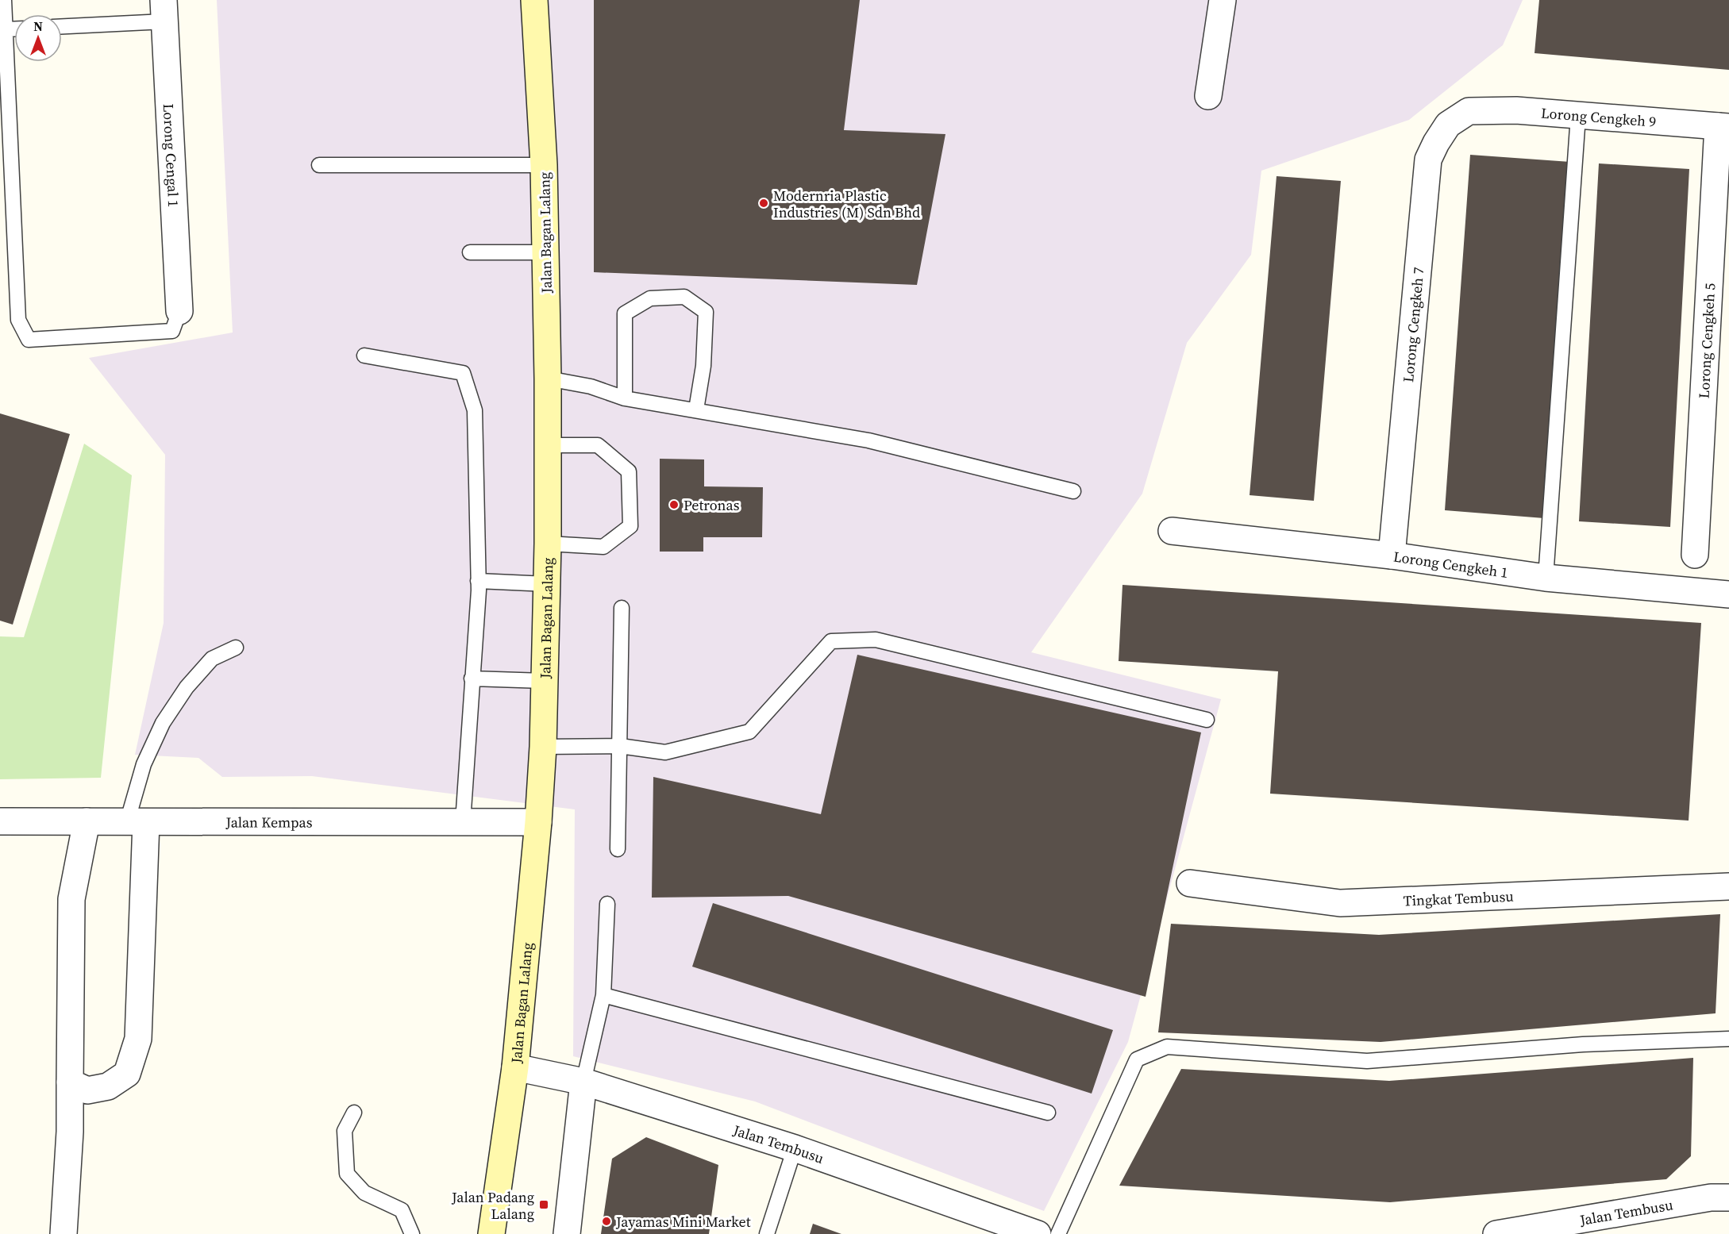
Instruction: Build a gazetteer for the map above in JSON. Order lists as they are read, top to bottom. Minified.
{"streets":{"main road":["Jalan Bagan Lalang"],"street":["Lorong Cengkeh 9","Lorong Cengal 1","Lorong Cengkeh 7","Lorong Cengkeh 5","Lorong Cengkeh 1","Jalan Kempas","Tingkat Tembusu","Jalan Tembusu"]},"crossings":[["Lorong Cengkeh 9","Lorong Cengkeh 7"],["Lorong Cengkeh 9","Lorong Cengkeh 5"],["Jalan Bagan Lalang","Jalan Kempas"],["Jalan Bagan Lalang","Jalan Tembusu"],["Lorong Cengkeh 7","Lorong Cengkeh 1"]],"places":{"other":["Modernria Plastic Industries (M) Sdn Bhd","Petronas","Jayamas Mini Market"],"transit":["Jalan Padang Lalang"]},"north":"top"}
